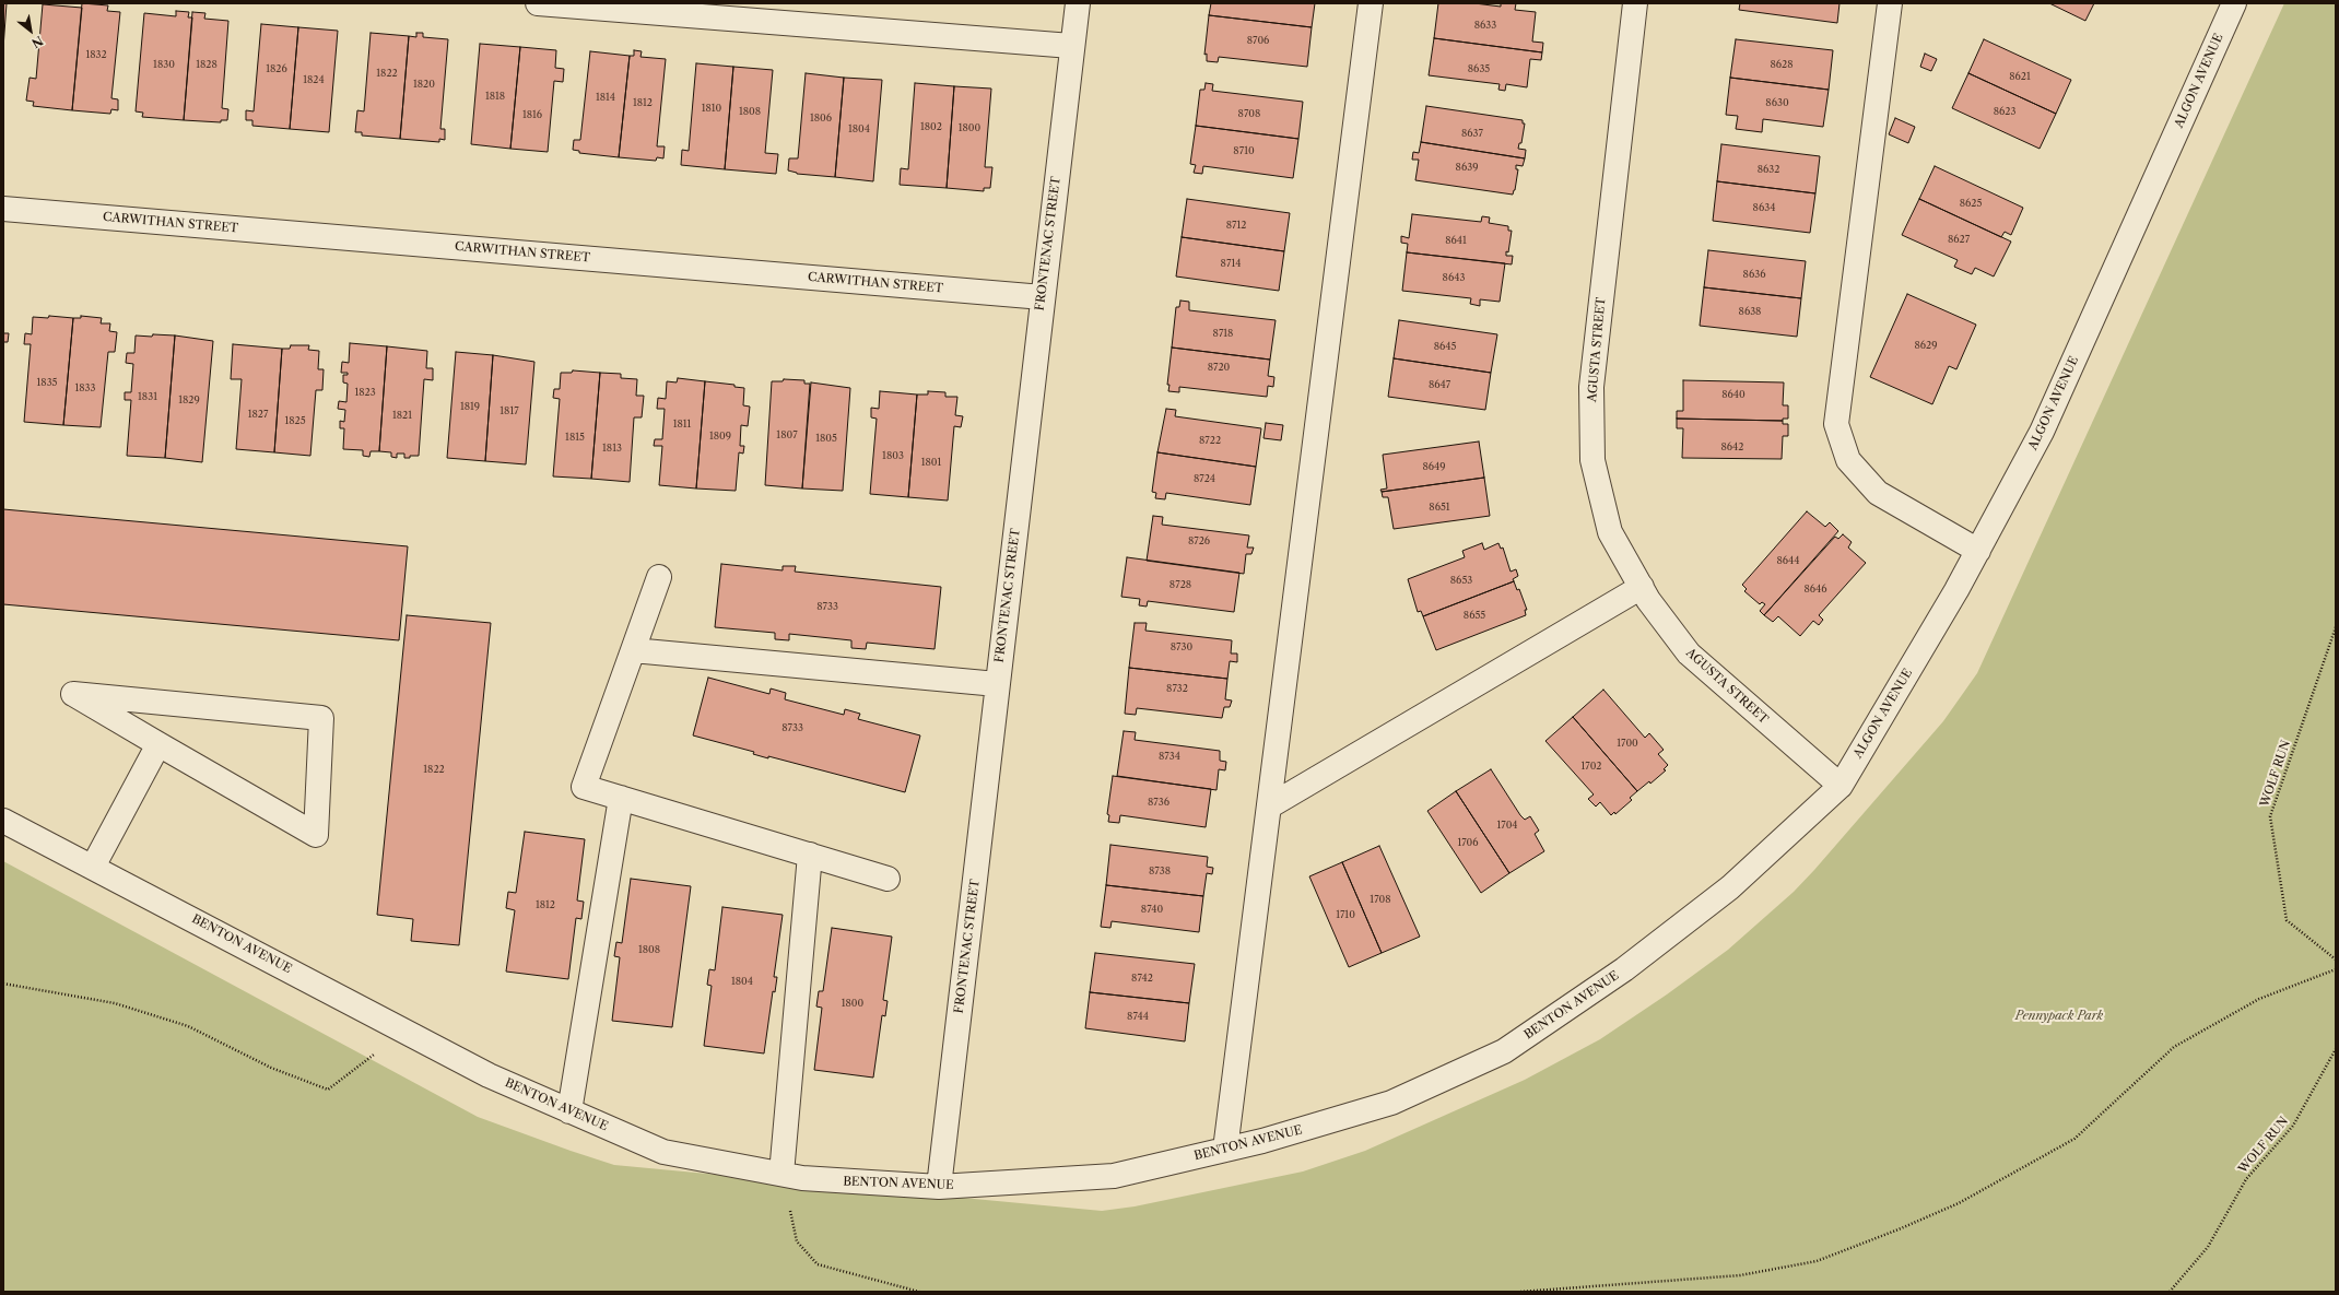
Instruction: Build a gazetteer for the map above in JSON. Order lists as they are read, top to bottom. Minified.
{"streets":{"street":["ALGON AVENUE","CARWITHAN STREET","FRONTENAC STREET","AGUSTA STREET","BENTON AVENUE"],"path":["WOLF RUN"]},"crossings":[["ALGON AVENUE","AGUSTA STREET"],["ALGON AVENUE","BENTON AVENUE"],["CARWITHAN STREET","FRONTENAC STREET"],["FRONTENAC STREET","BENTON AVENUE"],["AGUSTA STREET","BENTON AVENUE"]],"parks":["Pennypack Park"],"house_numbers":["8633","8706","1832","1830","1828","8628","1826","8635","1822","8621","1824","1820","1818","1814","1812","8630","1810","1808","8623","8708","1816","1806","1802","1800","1804","8637","8710","8639","8632","8625","8634","8712","8627","8641","8714","8636","8643","8638","8718","8629","8645","8720","1835","8647","1833","1823","8640","1831","1829","1819","1817","1827","1821","1825","1811","1807","1809","1815","1805","8722","8642","1813","1803","1801","8649","8724","8651","8726","8644","8653","8728","8646","8733","8655","8730","8732","8733","1700","8734","1702","1822","8736","1704","1706","8738","1708","1812","8740","1710","1808","8742","1804","1800","8744"],"north":"bottom right"}
